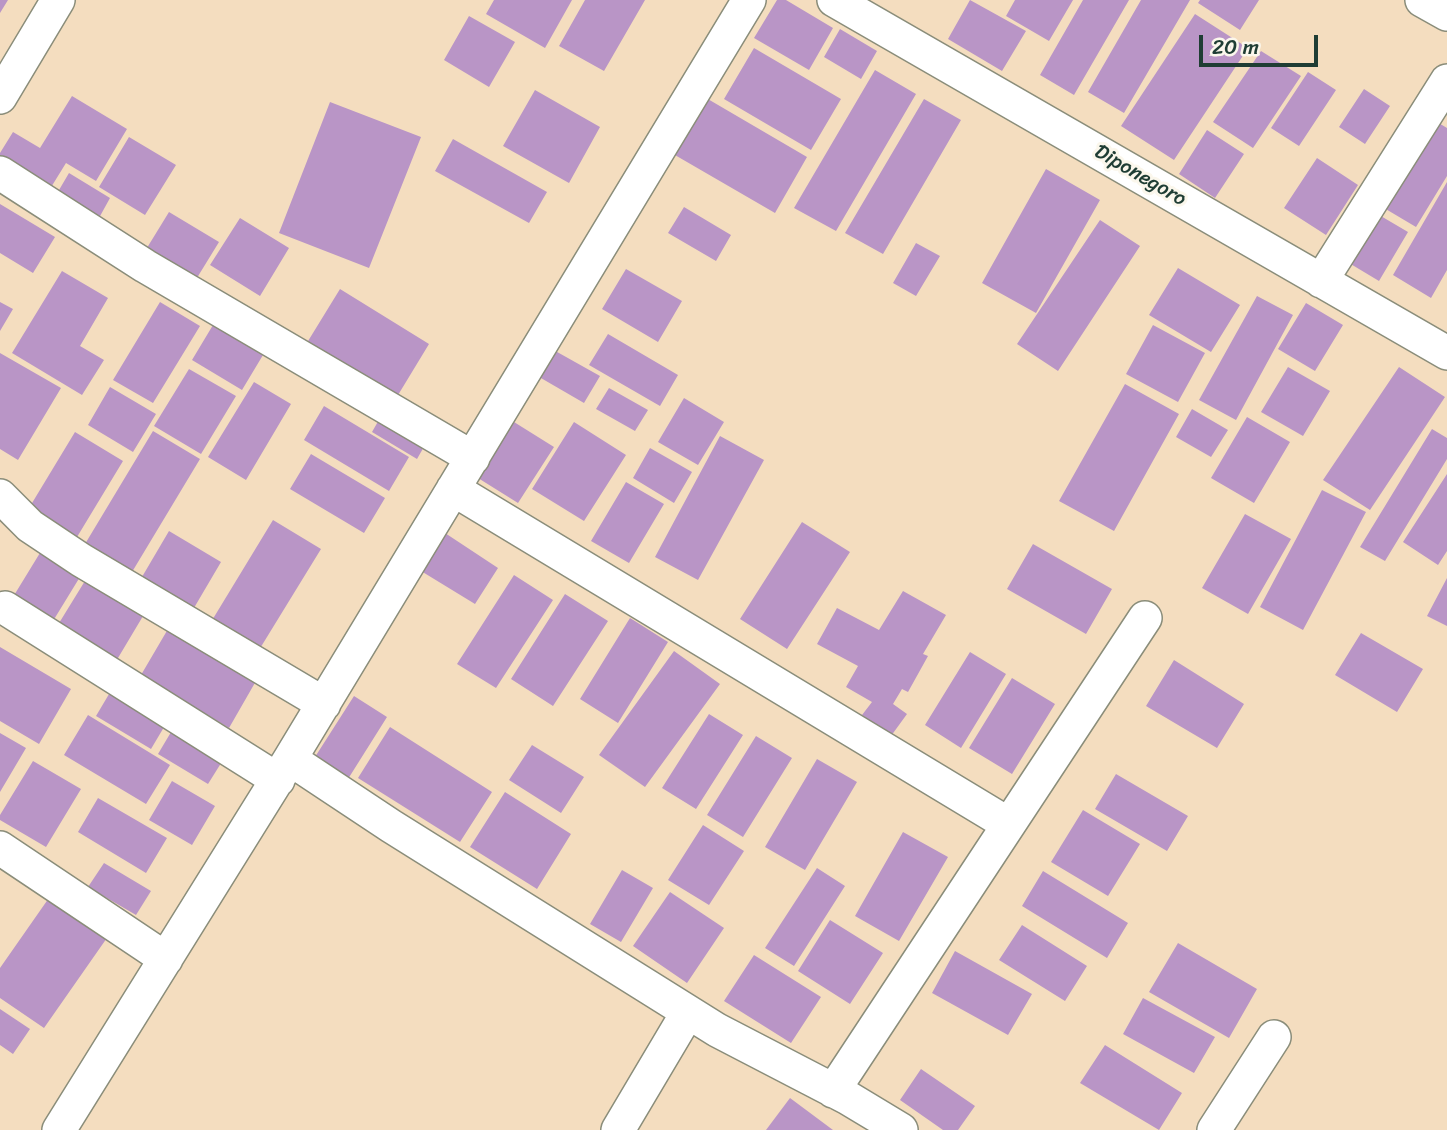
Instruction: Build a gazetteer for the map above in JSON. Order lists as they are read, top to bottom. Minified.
{"streets":{"street":["Diponegoro"]},"scale_bar":"20 m"}
